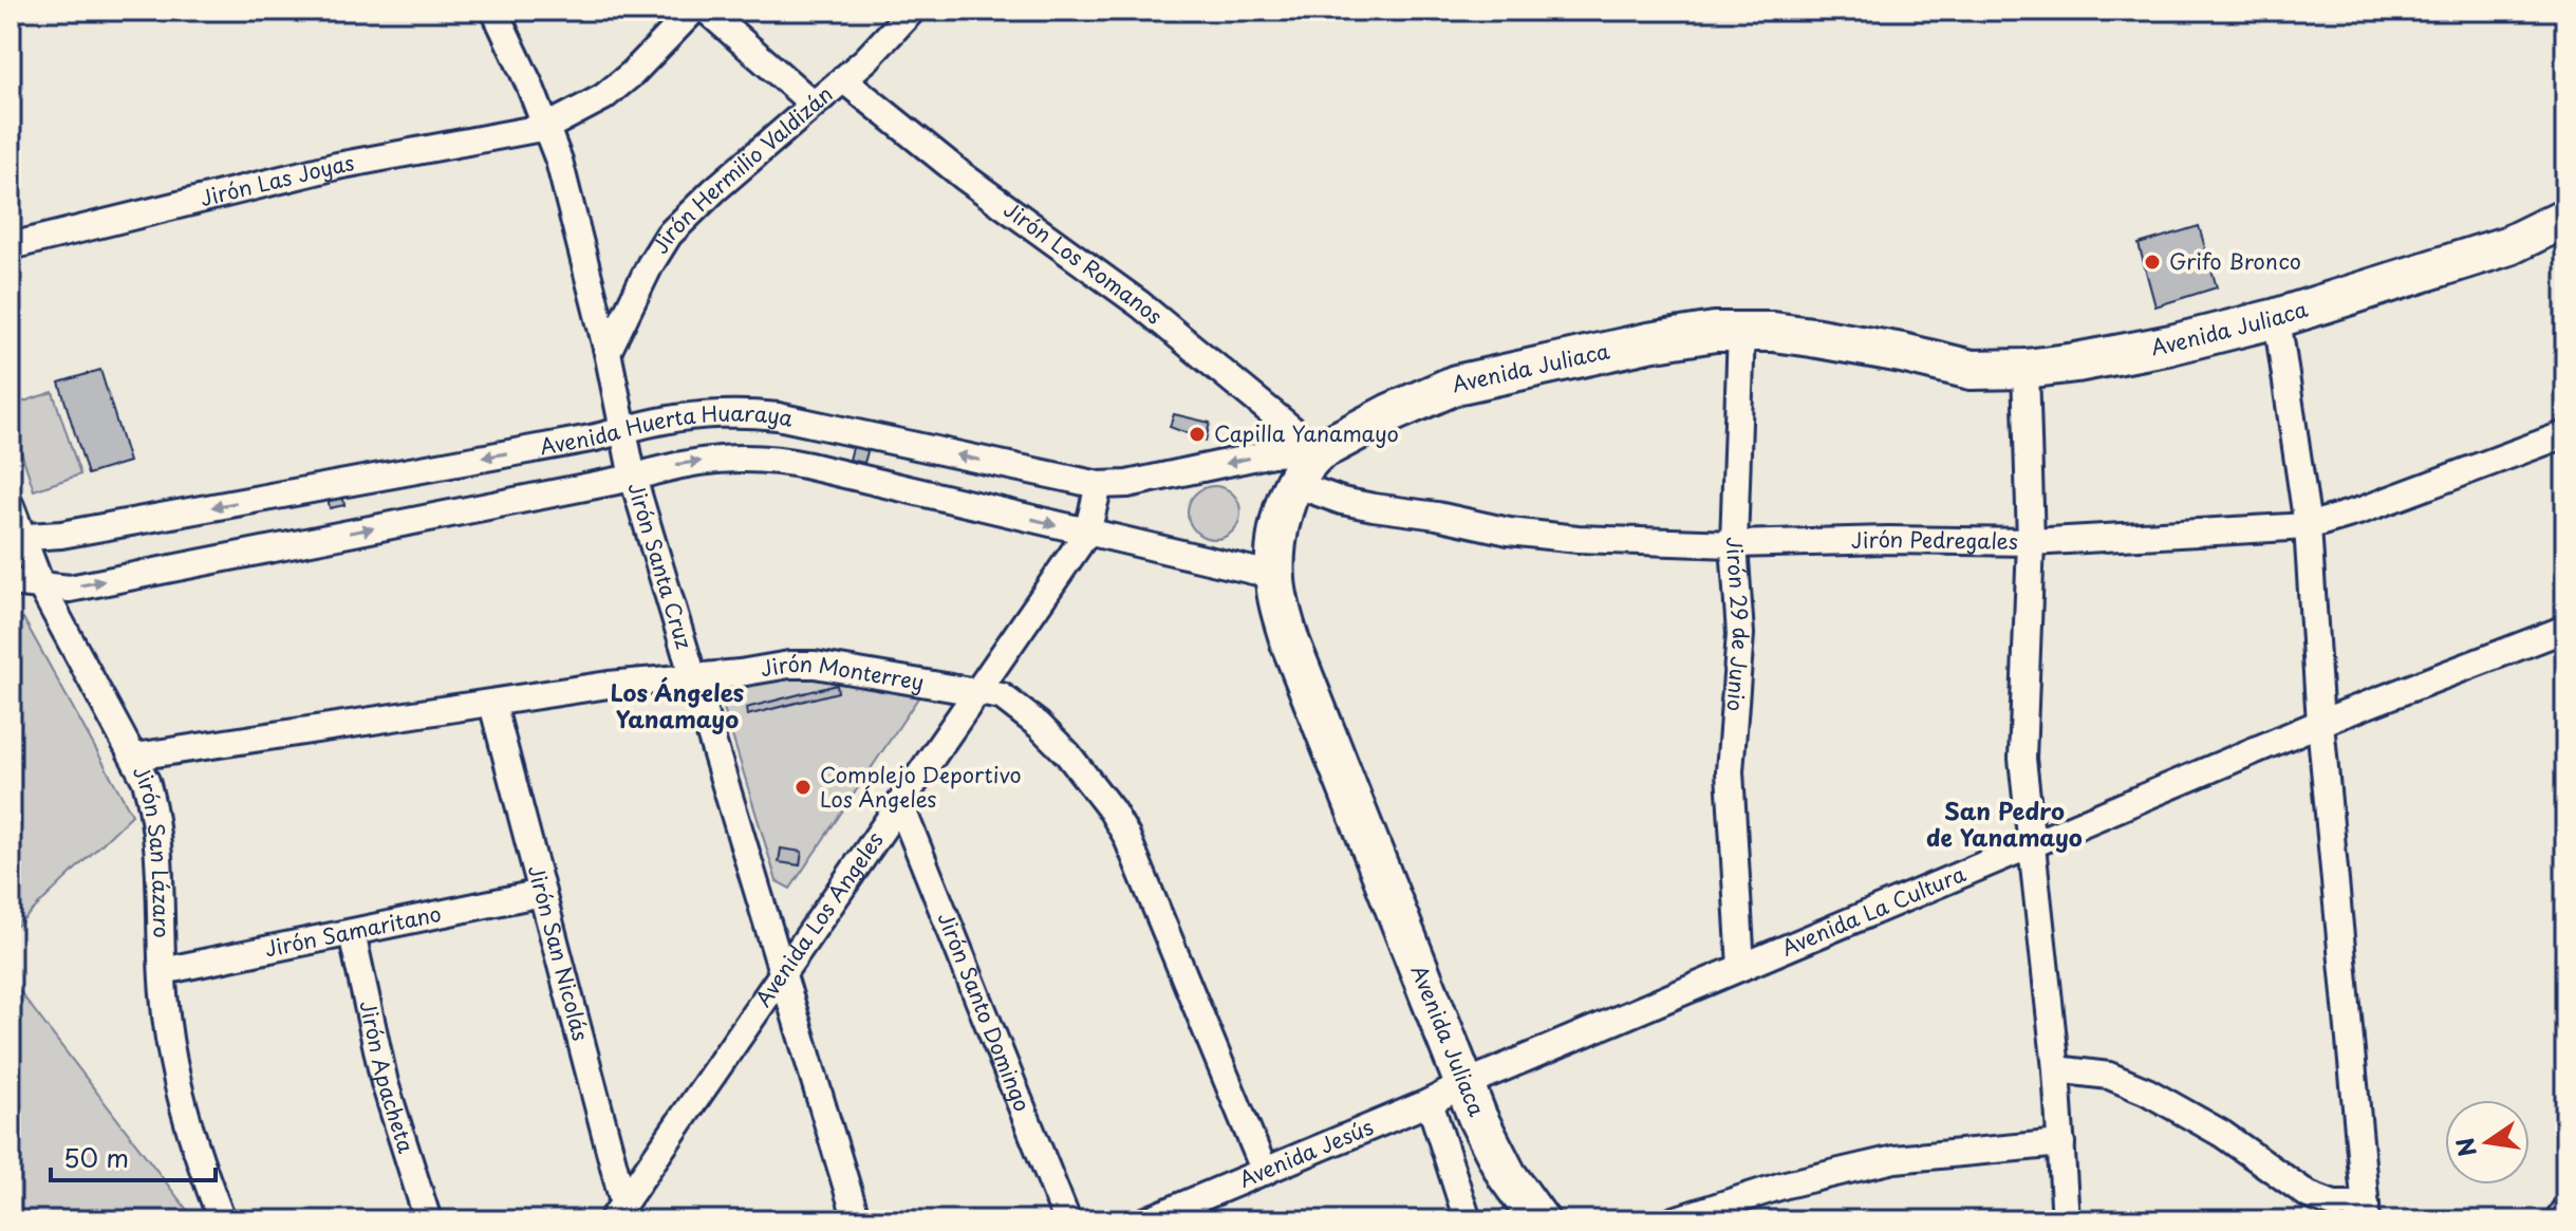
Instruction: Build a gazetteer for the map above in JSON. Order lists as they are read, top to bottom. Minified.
{"streets":{"highway":["Avenida Juliaca"],"street":["Jirón Hermilio Valdizán","Jirón Las Joyas","Jirón Los Romanos","Avenida Huerta Huaraya","Jirón Pedregales","Jirón Santa Cruz","Jirón 29 de Junio","Jirón Monterrey","Jirón San Lázaro","Avenida La Cultura","Avenida Los Ángeles","Jirón Samaritano","Jirón San Nicolás","Jirón Santo Domingo","Jirón Apacheta","Avenida Jesús"]},"crossings":[["Jirón Hermilio Valdizán","Jirón Los Romanos"],["Jirón Hermilio Valdizán","Jirón Santa Cruz"],["Jirón Las Joyas","Jirón Santa Cruz"],["Jirón Los Romanos","Avenida Juliaca"],["Jirón Los Romanos","Avenida Huerta Huaraya"],["Avenida Juliaca","Avenida Huerta Huaraya"],["Avenida Juliaca","Jirón Pedregales"],["Avenida Juliaca","Jirón 29 de Junio"],["Avenida Juliaca","Avenida La Cultura"],["Avenida Juliaca","Avenida Jesús"],["Avenida Huerta Huaraya","Jirón Santa Cruz"],["Avenida Huerta Huaraya","Jirón San Lázaro"],["Avenida Huerta Huaraya","Avenida Los Ángeles"],["Jirón Pedregales","Jirón 29 de Junio"],["Jirón Santa Cruz","Jirón Monterrey"],["Jirón Santa Cruz","Avenida Los Ángeles"],["Jirón 29 de Junio","Avenida La Cultura"],["Jirón Monterrey","Jirón San Lázaro"],["Jirón Monterrey","Avenida Los Ángeles"],["Jirón Monterrey","Jirón San Nicolás"],["Jirón Monterrey","Avenida Jesús"],["Jirón San Lázaro","Jirón Samaritano"],["Avenida La Cultura","Avenida Jesús"],["Avenida Los Ángeles","Jirón San Nicolás"],["Avenida Los Ángeles","Jirón Santo Domingo"],["Jirón Samaritano","Jirón San Nicolás"],["Jirón Samaritano","Jirón Apacheta"]],"districts":["Los Ángeles Yanamayo","San Pedro de Yanamayo"],"places":["Grifo Bronco","Capilla Yanamayo","Complejo Deportivo Los Ángeles"],"scale_bar":"50 m","north":"left"}
